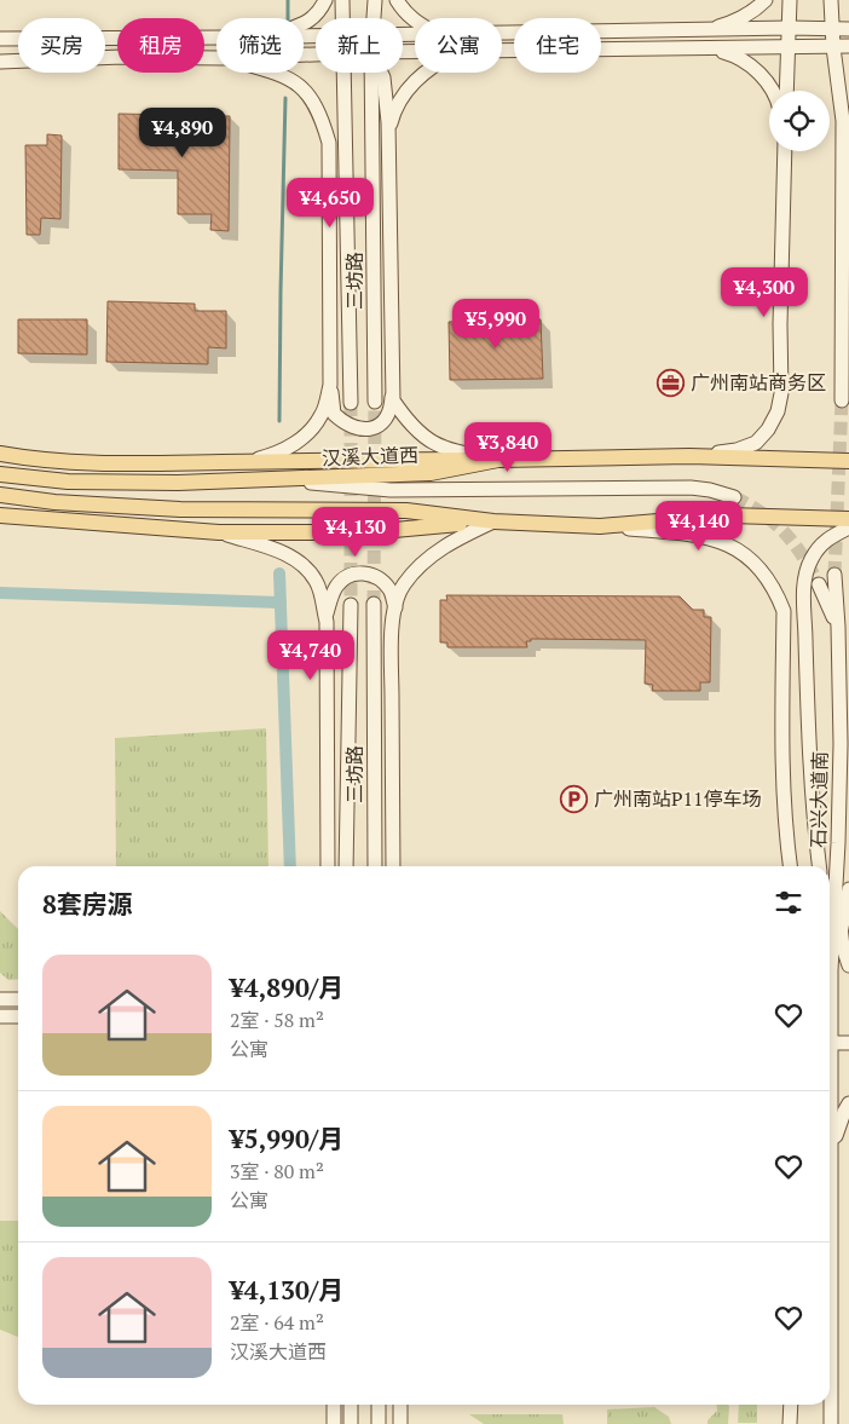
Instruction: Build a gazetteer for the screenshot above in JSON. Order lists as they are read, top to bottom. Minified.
{"streets":{"main road":["三坊路","汉溪大道西","石兴大道南"]},"places":{"office":["广州南站商务区"],"parking":["广州南站P11停车场"]},"page":{"chip":["买房","租房","筛选","新上","公寓","住宅"],"price":["¥4,890","¥4,650","¥4,300","¥5,990","¥3,840","¥4,140","¥4,130","¥4,740"],"heading":"8套房源","list":[{"name":"¥4,890/月","note":"2室 · 58 m² · 公寓"},{"name":"¥5,990/月","note":"3室 · 80 m² · 公寓"},{"name":"¥4,130/月","note":"2室 · 64 m² · 汉溪大道西"}]}}
